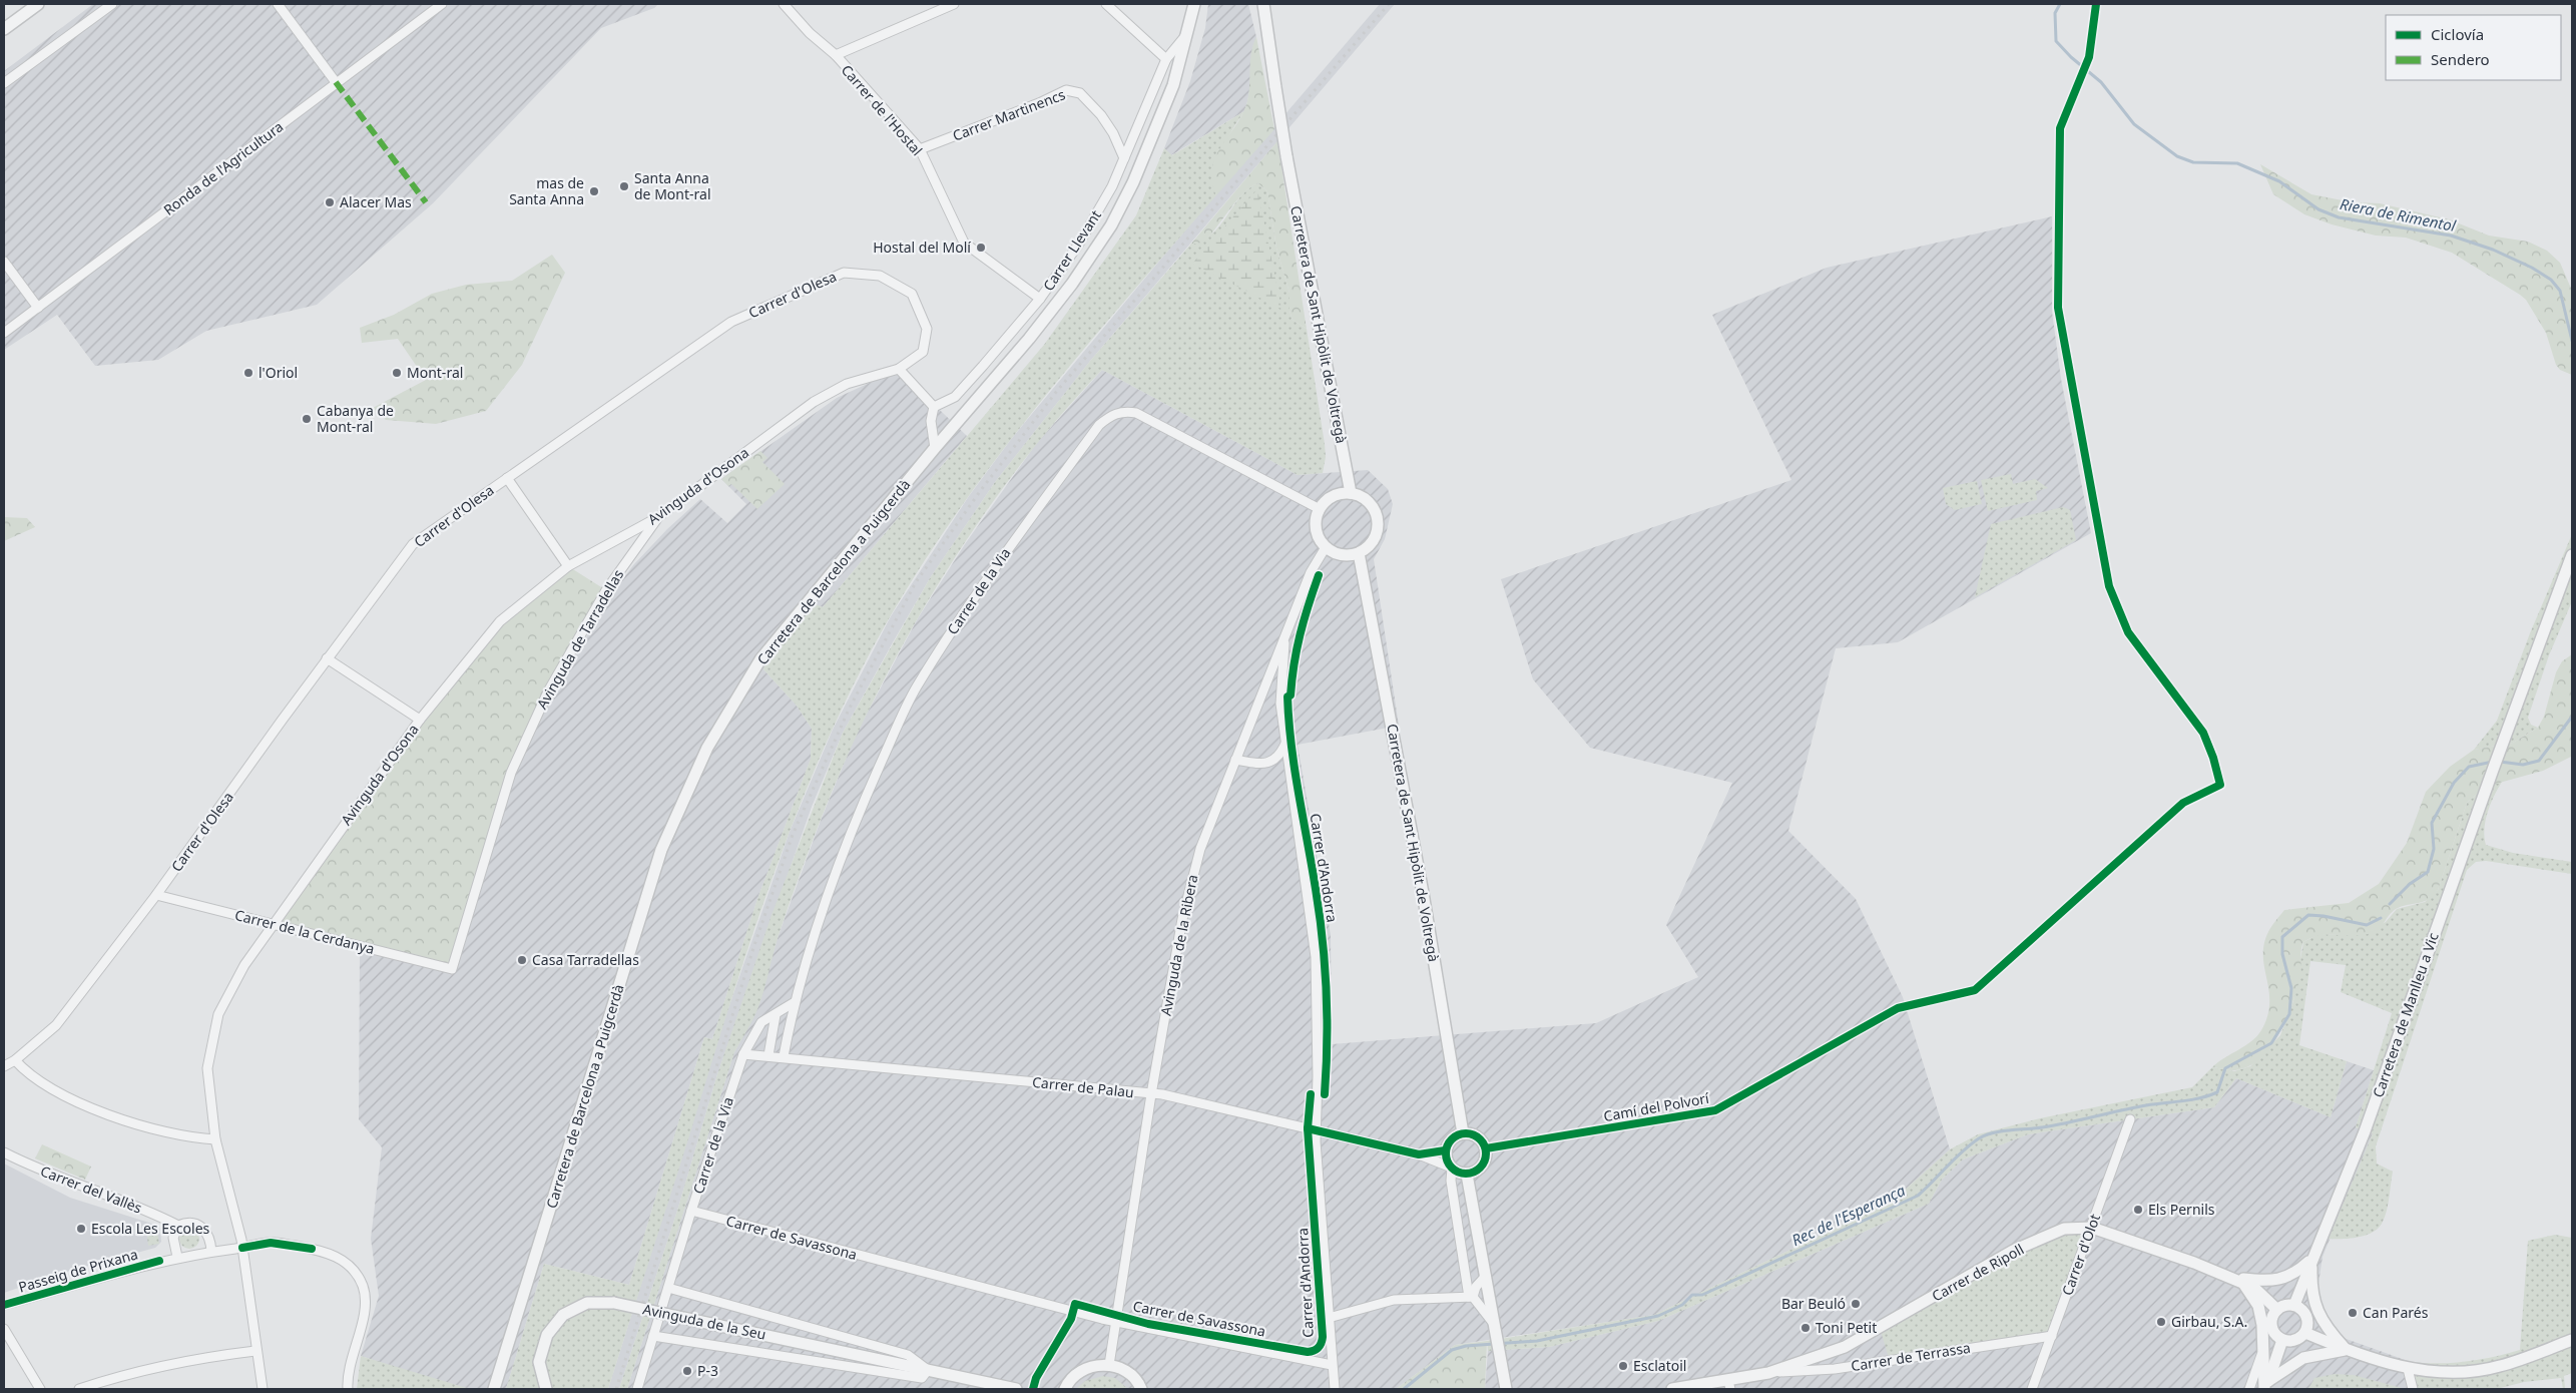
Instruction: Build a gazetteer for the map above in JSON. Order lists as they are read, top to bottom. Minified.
{"streets":{"street":["Carrer de l'Hostal","Carrer Martinencs","Ronda de l'Agricultura","Carrer Llevant","Carrer d'Olesa","Carretera de Sant Hipòlit de Voltregà","Avinguda d'Osona","Carretera de Barcelona a Puigcerdà","Carrer de la Via","Avinguda de Tarradellas","Carrer d'Andorra","Carrer de la Cerdanya","Avinguda de la Ribera","Carretera de Manlleu a Vic","Carrer de Palau","Camí del Polvorí","Carrer del Vallès","Carrer de Savassona","Carrer d'Olot","Passeig de Prixana","Carrer de Ripoll","Avinguda de la Seu","Carrer de Terrassa"]},"crossings":[["Carrer de l'Hostal","Carrer Martinencs"],["Carrer de l'Hostal","Carrer Llevant"],["Carrer Martinencs","Carrer Llevant"],["Carrer Llevant","Carretera de Barcelona a Puigcerdà"],["Carrer d'Olesa","Avinguda d'Osona"],["Carrer d'Olesa","Carrer de la Cerdanya"],["Carretera de Sant Hipòlit de Voltregà","Carrer de la Via"],["Carretera de Sant Hipòlit de Voltregà","Avinguda de la Ribera"],["Carretera de Sant Hipòlit de Voltregà","Carrer de Palau"],["Carretera de Sant Hipòlit de Voltregà","Camí del Polvorí"],["Avinguda d'Osona","Avinguda de Tarradellas"],["Avinguda d'Osona","Carrer de la Cerdanya"],["Carrer de la Via","Avinguda de la Ribera"],["Carrer de la Via","Carrer de Palau"],["Carrer de la Via","Carrer de Savassona"],["Carrer de la Via","Avinguda de la Seu"],["Avinguda de Tarradellas","Carrer de la Cerdanya"],["Carrer d'Andorra","Avinguda de la Ribera"],["Carrer d'Andorra","Carrer de Palau"],["Carrer d'Andorra","Carrer de Savassona"],["Avinguda de la Ribera","Carrer de Palau"],["Avinguda de la Ribera","Carrer de Savassona"],["Carretera de Manlleu a Vic","Carrer de Ripoll"],["Carrer de Palau","Camí del Polvorí"],["Carrer del Vallès","Passeig de Prixana"],["Carrer d'Olot","Carrer de Ripoll"],["Carrer d'Olot","Carrer de Terrassa"],["Carrer de Ripoll","Carrer de Terrassa"]],"water":["Riera de Rimentol","Rec de l'Esperança"],"places":["Santa Anna de Mont-ral","mas de Santa Anna","Alacer Mas","Hostal del Molí","l'Oriol","Mont-ral","Cabanya de Mont-ral","Casa Tarradellas","Els Pernils","Escola Les Escoles","Bar Beuló","Can Parés","Girbau, S.A.","Toni Petit","Esclatoil","P-3"],"legend":["Ciclovía","Sendero"]}
